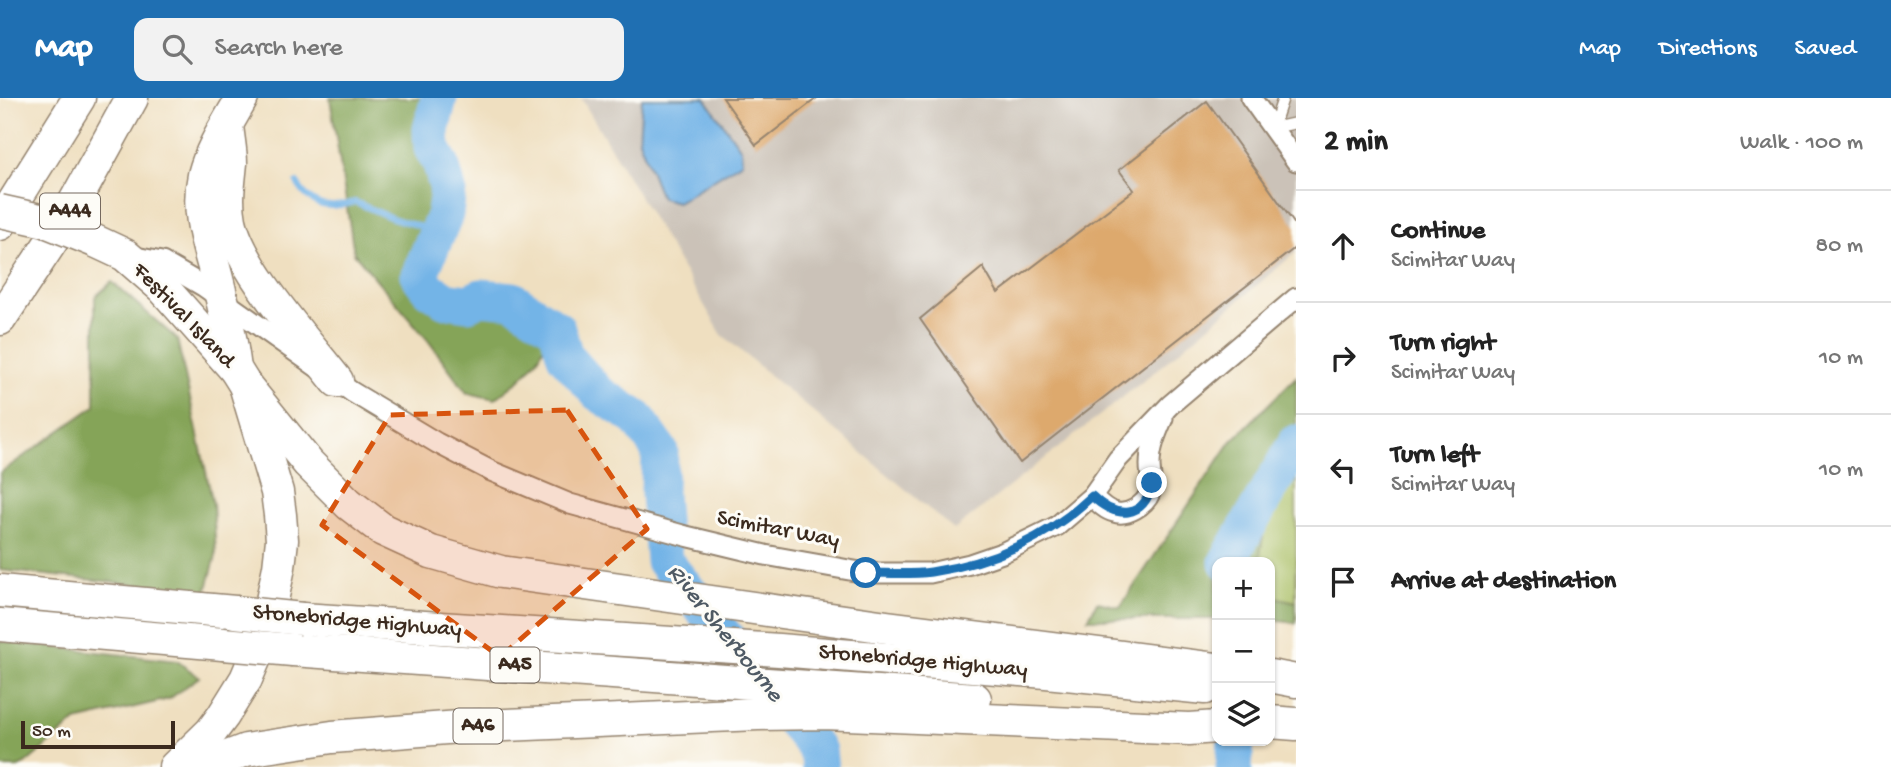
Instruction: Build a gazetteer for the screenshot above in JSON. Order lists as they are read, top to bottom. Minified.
{"streets":{"highway":["A444","Festival Island","Stonebridge Highway","A45","A46"],"street":["Scimitar Way"]},"crossings":[["Festival Island","Scimitar Way"],["Stonebridge Highway","A46"]],"water":["River Sherbourne"],"scale_bar":"50 m","page":{"header":"Map","search":"Search here","nav":["Map","Directions","Saved"],"heading":["2 min","Walk · 100 m"],"list":[["Continue","Scimitar Way","80 m"],["Turn right","Scimitar Way","10 m"],["Turn left","Scimitar Way","10 m"],"Arrive at destination"],"map_buttons":["+","−"],"scale":"50 m"}}
